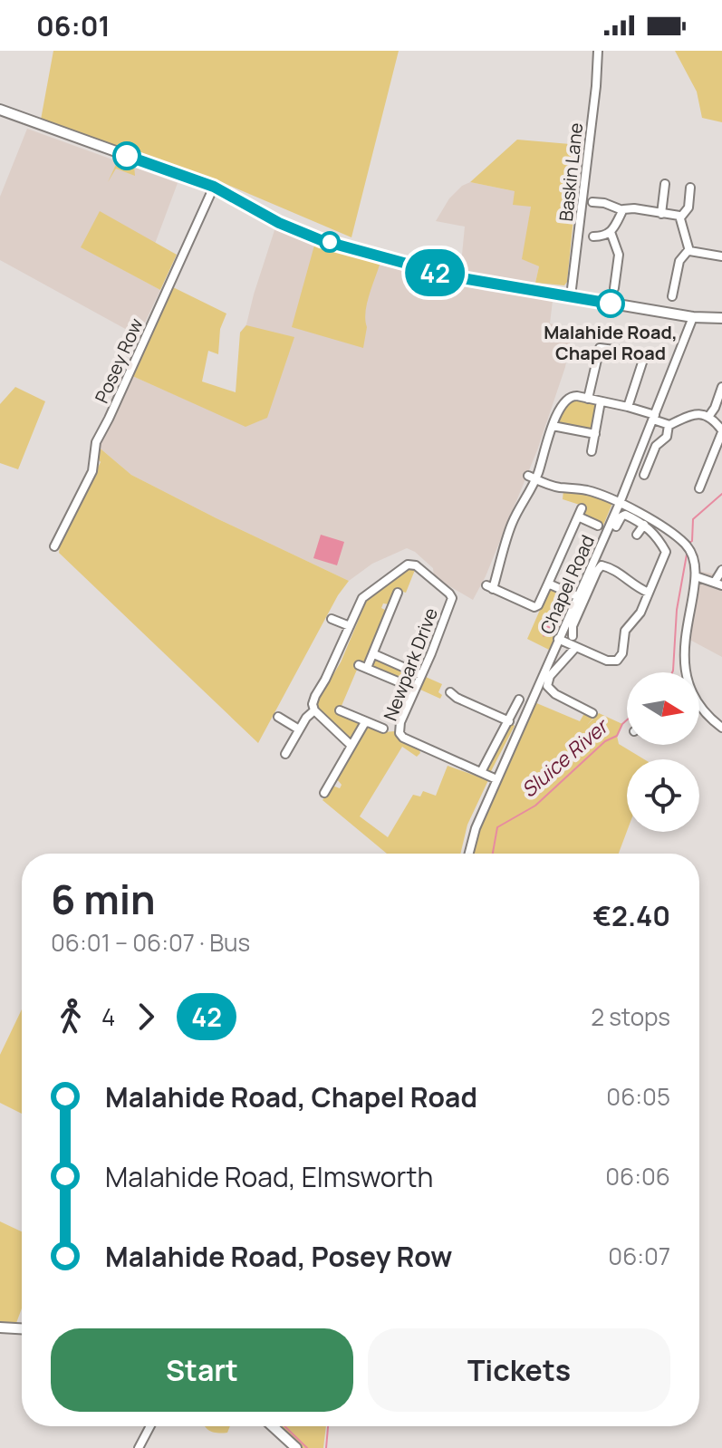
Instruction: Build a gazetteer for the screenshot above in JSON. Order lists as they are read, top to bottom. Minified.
{"streets":{"street":["Baskin Lane","Posey Row","Chapel Road","Newpark Drive"]},"crossings":[["Chapel Road","Newpark Drive"]],"water":["Sluice River"],"places":["Malahide Road, Chapel Road"],"lines":["bus line 42"],"north":"right","page":{"status":"06:01","on_map":"42","heading":["6 min","06:01 – 06:07 · Bus","€2.40"],"legs":["4","42","2 stops"],"list":[{"name":"Malahide Road, Chapel Road","value":"06:05"},{"name":"Malahide Road, Elmsworth","value":"06:06"},{"name":"Malahide Road, Posey Row","value":"06:07"}],"buttons":["Start","Tickets"]}}
